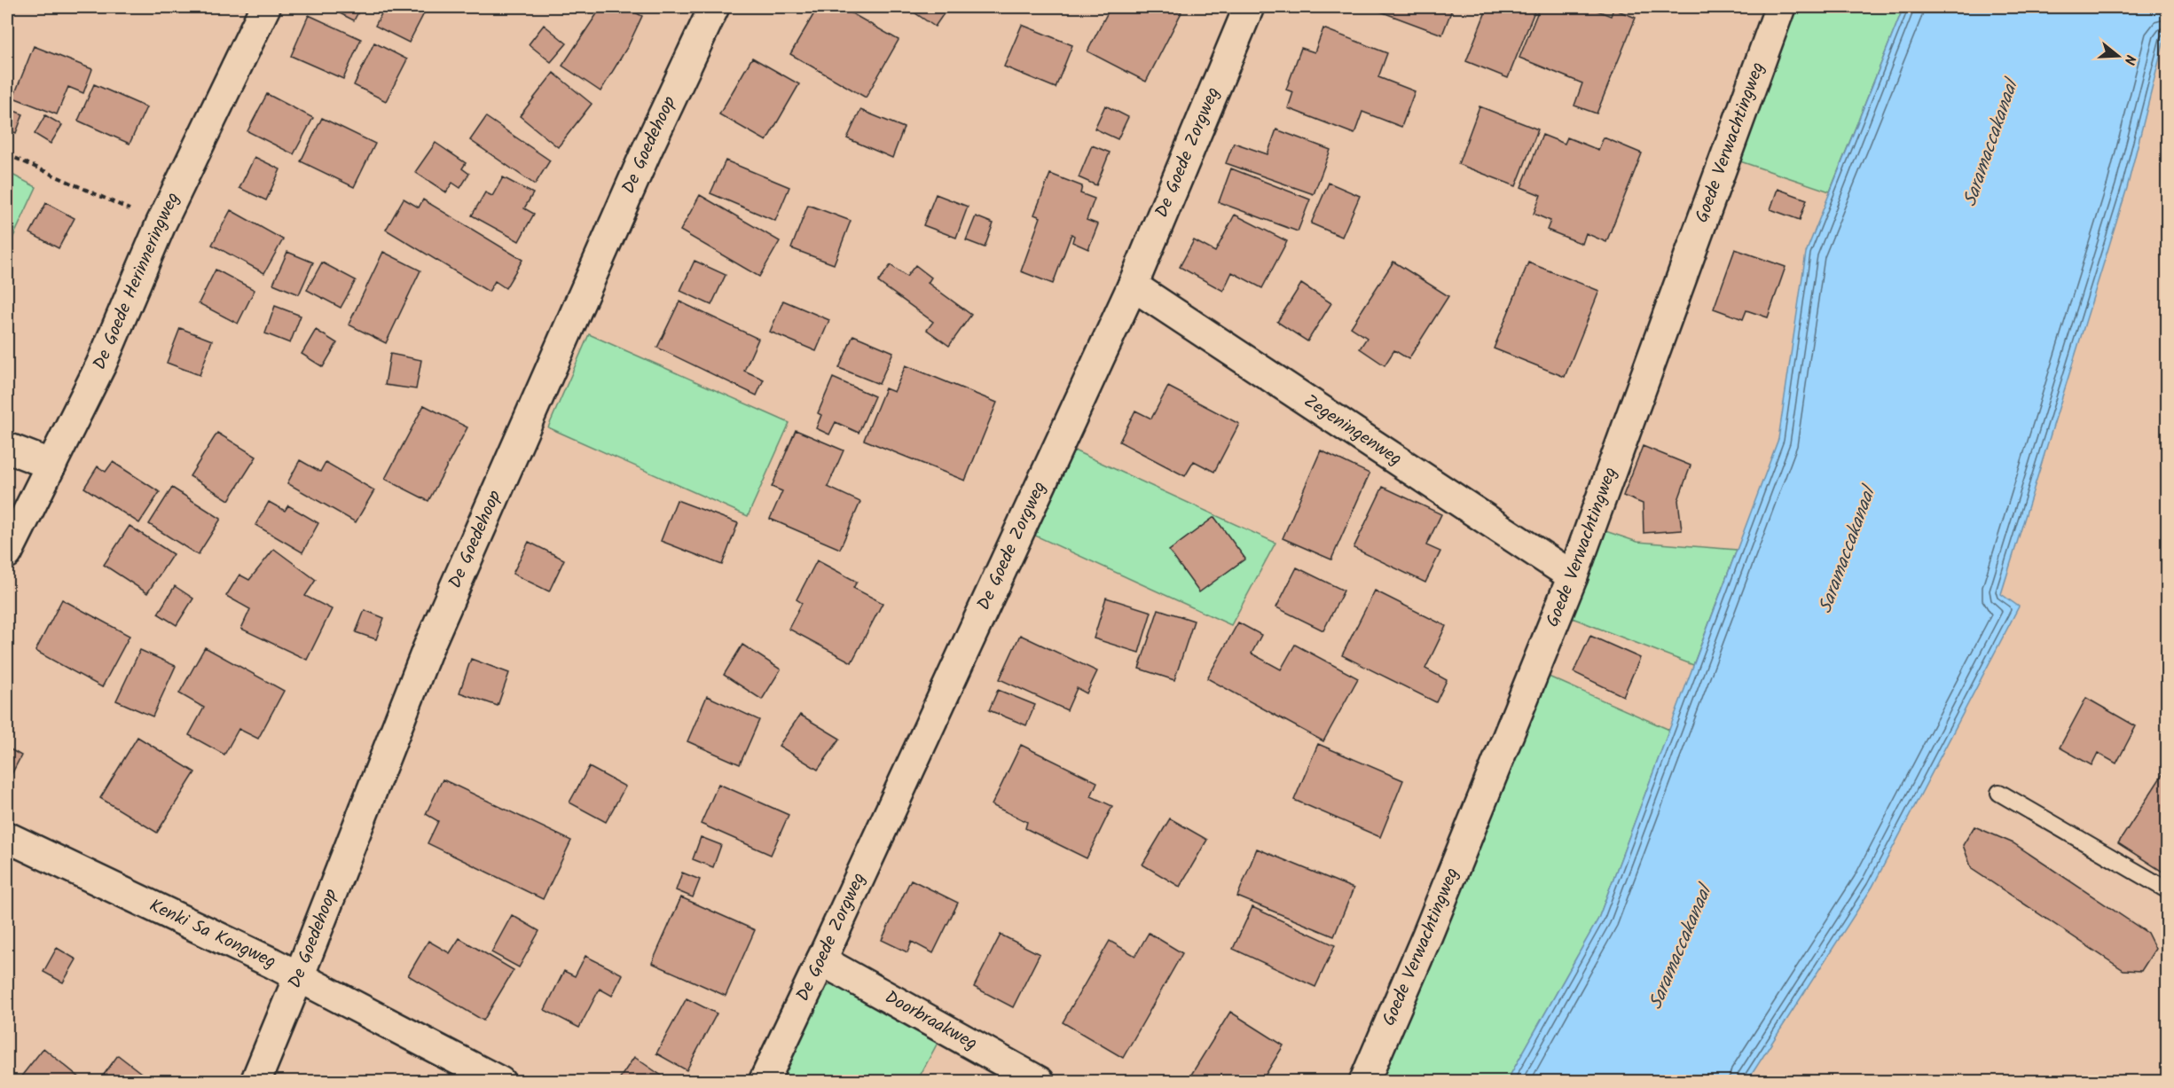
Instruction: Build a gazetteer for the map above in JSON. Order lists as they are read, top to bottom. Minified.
{"streets":{"street":["Goede Verwachtingweg","De Goedehoop","De Goede Zorgweg","De Goede Herinneringweg","Zegeningenweg","Kenki Sa Kongweg","Doorbraakweg"]},"crossings":[["Goede Verwachtingweg","Zegeningenweg"],["De Goedehoop","Kenki Sa Kongweg"],["De Goede Zorgweg","Zegeningenweg"],["De Goede Zorgweg","Doorbraakweg"]],"water":["Saramaccakanaal"],"north":"right"}
